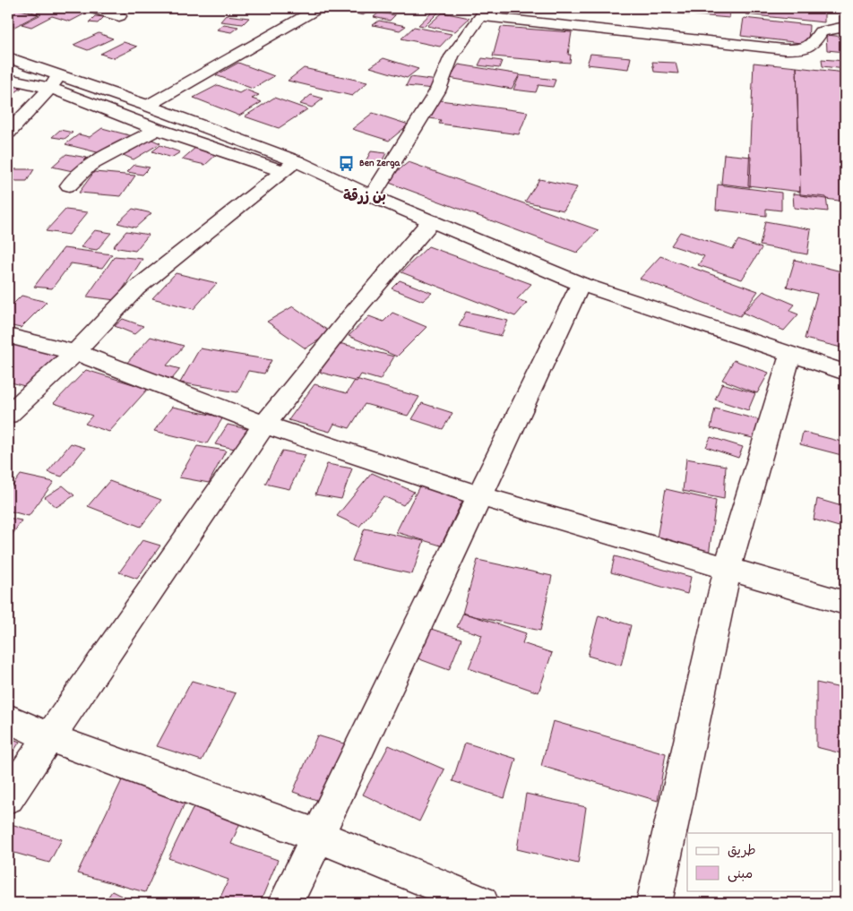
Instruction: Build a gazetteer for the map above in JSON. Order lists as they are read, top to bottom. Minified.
{"districts":["بن زرقة"],"places":{"bus stop":["Ben Zerga"]},"legend":["طريق","مبنى"]}
